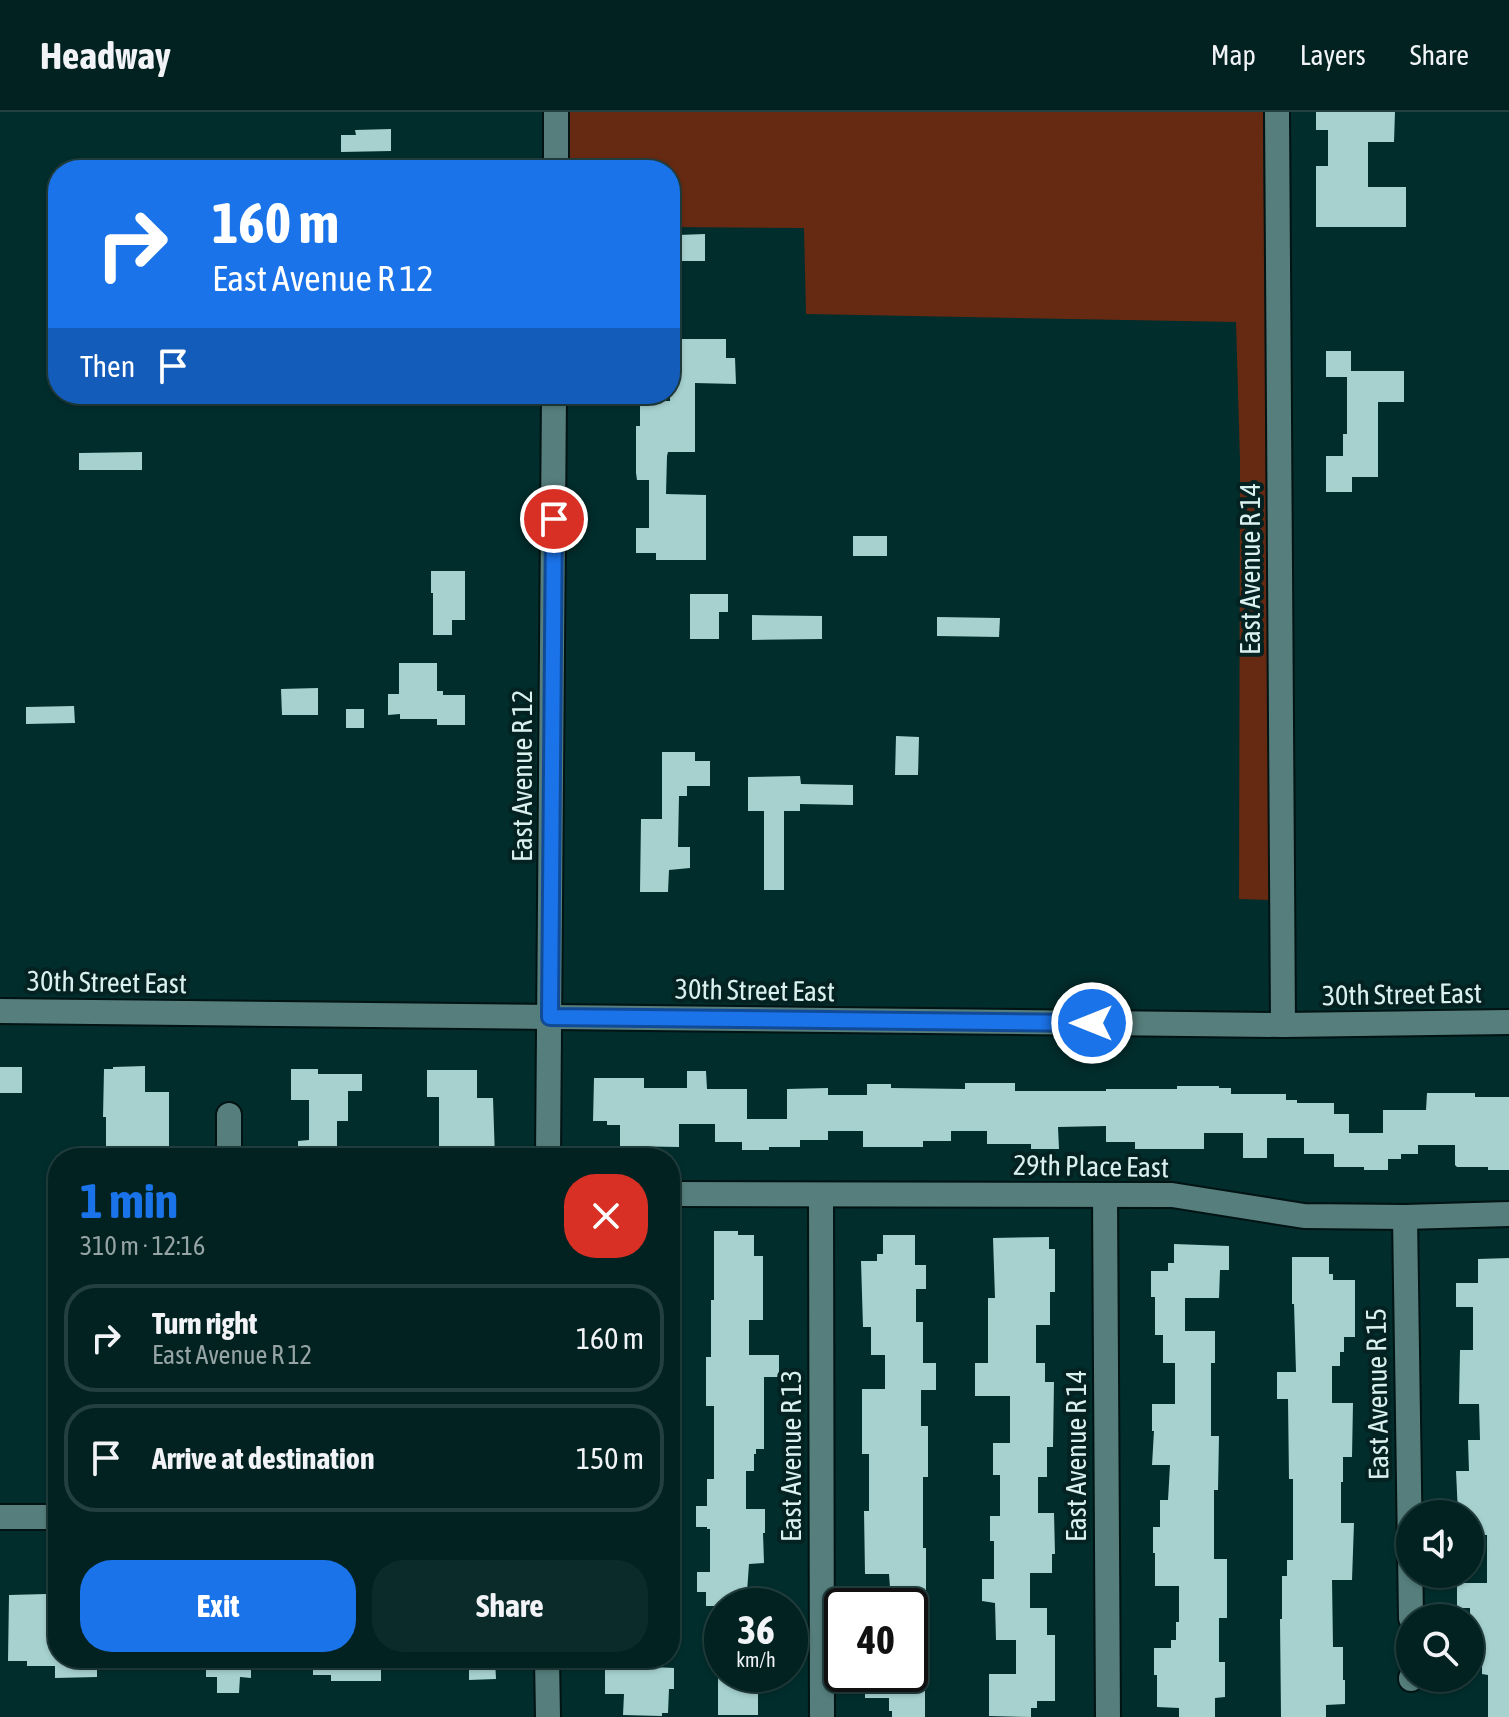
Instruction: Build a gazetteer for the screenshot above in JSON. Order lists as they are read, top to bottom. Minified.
{"streets":{"street":["East Avenue R 14","East Avenue R 12","30th Street East","29th Place East","East Avenue R 15","East Avenue R 13"]},"crossings":[["East Avenue R 14","30th Street East"],["East Avenue R 14","29th Place East"],["East Avenue R 12","30th Street East"],["29th Place East","East Avenue R 15"],["29th Place East","East Avenue R 13"]],"page":{"header":"Headway","nav":["Map","Layers","Share"],"turn":["160 m","East Avenue R 12"],"then":"Then","heading":["1 min","310 m · 12:16"],"list":[{"name":"Turn right","note":"East Avenue R 12","value":"160 m"},{"name":"Arrive at destination","value":"150 m"}],"buttons":["Exit","Share"],"speed":"36 km/h","limit":"40"}}
